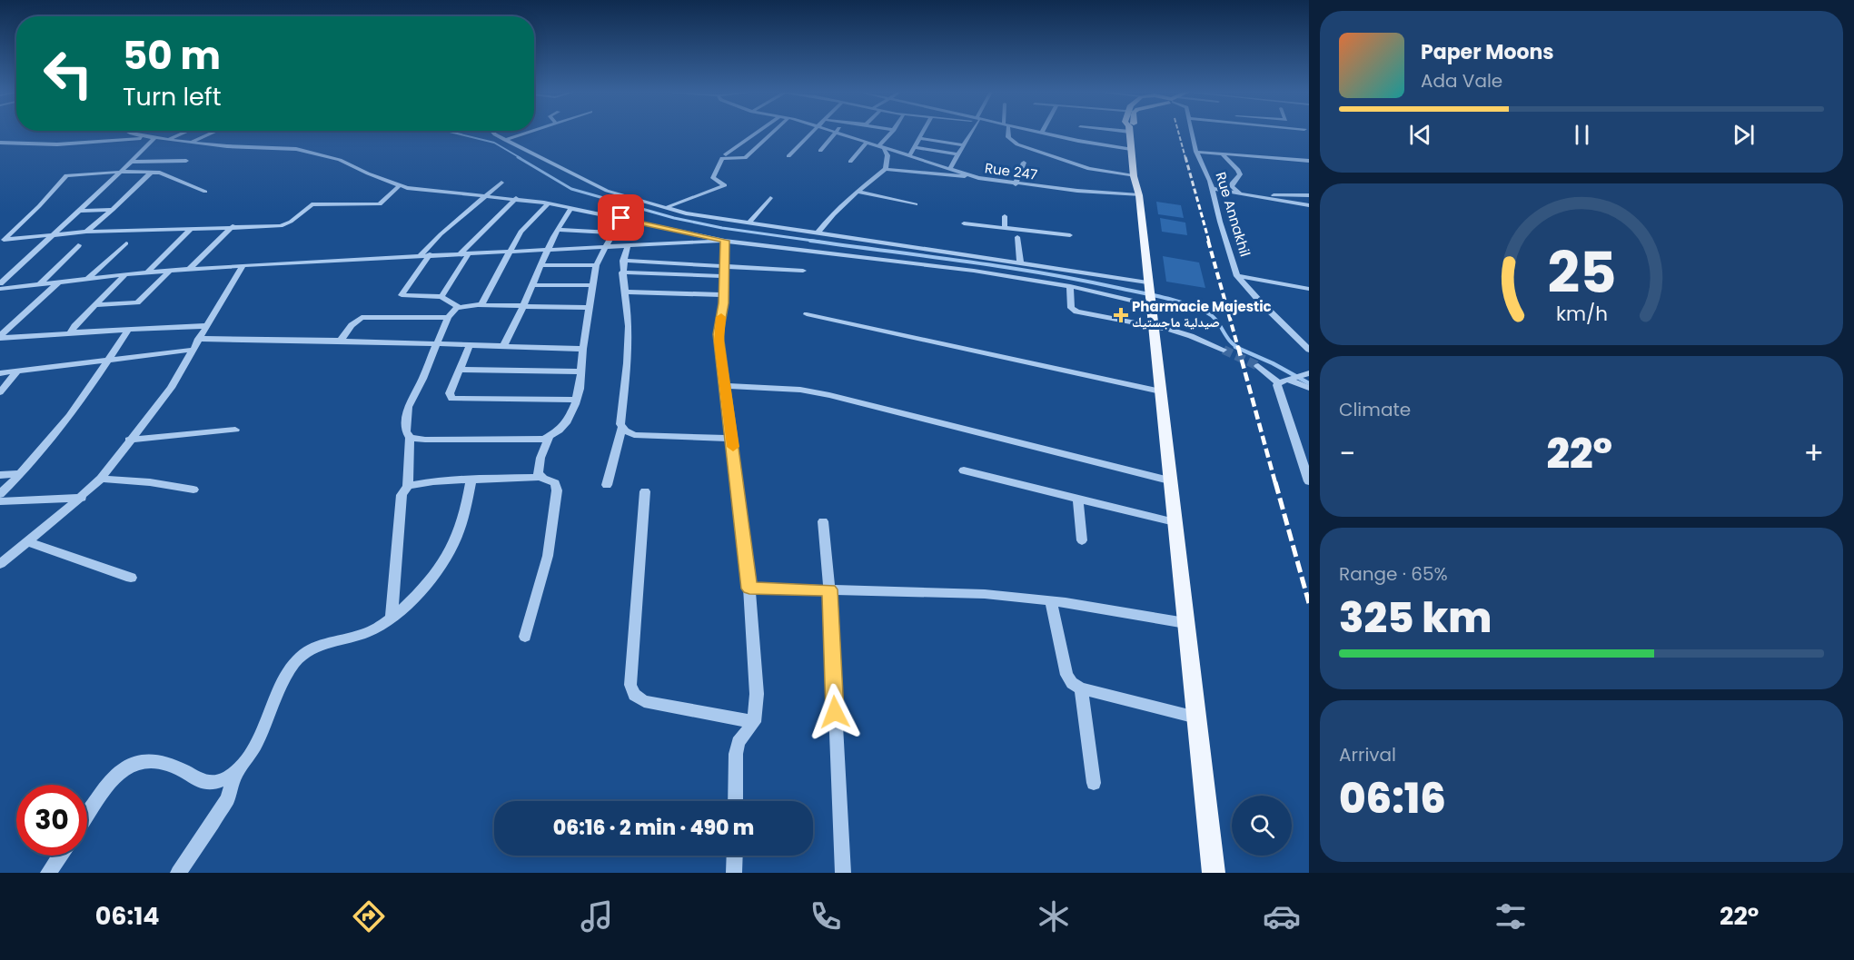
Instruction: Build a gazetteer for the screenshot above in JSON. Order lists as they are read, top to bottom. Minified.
{"streets":{"street":["Rue 247","Rue Annakhil"]},"places":{"health":["Pharmacie Majestic صيدلية ماجستيك"]},"page":{"turn":["50 m","Turn left"],"song":["Paper Moons","Ada Vale"],"tile":["Climate",["Range · 65%","325 km"],["Arrival","06:16"]],"heat":["−","22°","+"],"limit":"30","trip":"06:16 · 2 min · 490 m","tabs":["06:14","22°"],"gauge":["25","km/h"]}}
